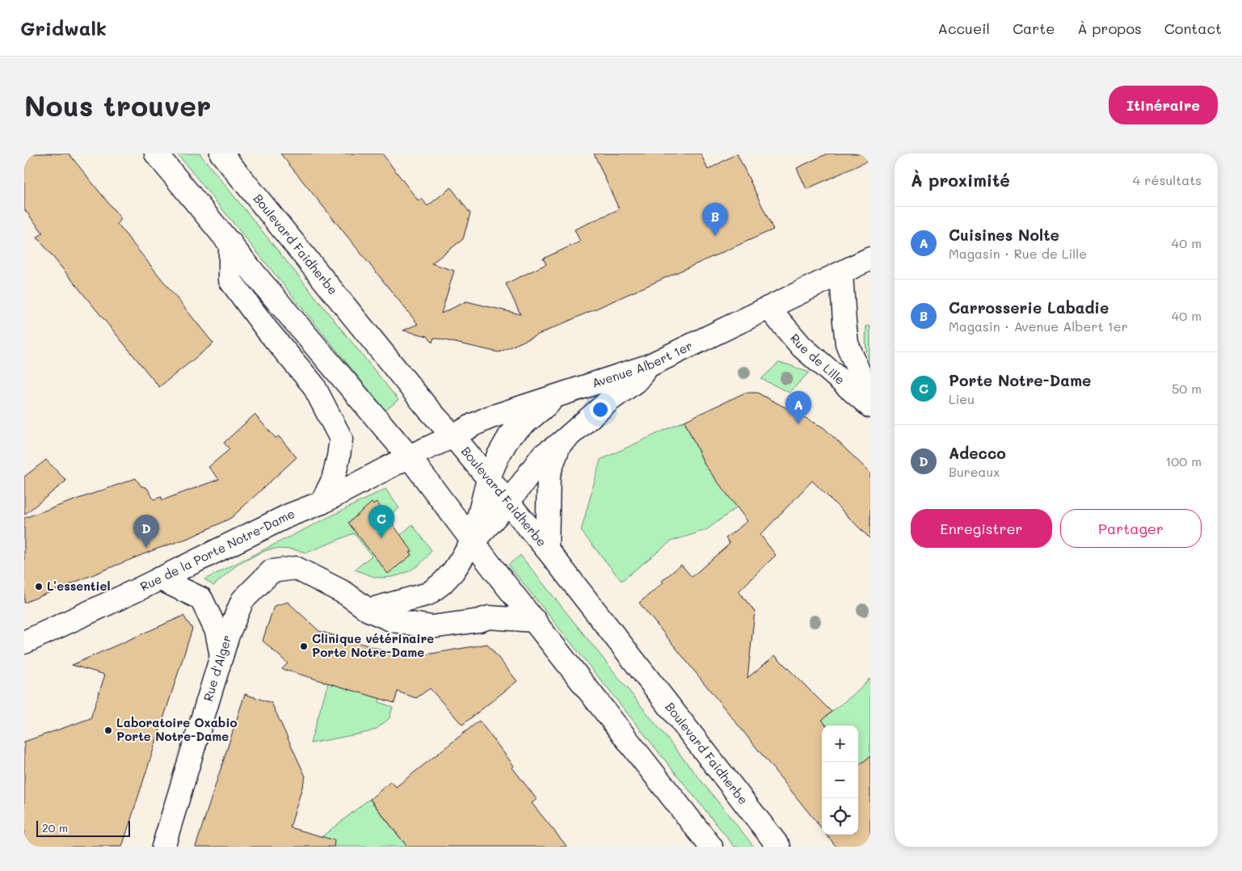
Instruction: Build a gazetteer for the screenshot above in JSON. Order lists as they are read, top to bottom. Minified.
{"streets":{"street":["Boulevard Faidherbe","Rue de Lille","Avenue Albert 1er","Rue de la Porte Notre-Dame","Rue d'Alger"]},"crossings":[["Boulevard Faidherbe","Avenue Albert 1er"],["Rue de Lille","Avenue Albert 1er"],["Avenue Albert 1er","Rue de la Porte Notre-Dame"]],"places":["L’essentiel","Clinique vétérinaire Porte Notre-Dame","Laboratoire Oxabio Porte Notre-Dame"],"scale_bar":"20 m","page":{"header":"Gridwalk","nav":["Accueil","Carte","À propos","Contact"],"buttons":["Itinéraire",["Enregistrer","Partager"]],"title":"Nous trouver","heading":["À proximité","4 résultats"],"pins":["B","A","C","D"],"list":[{"mark":"A","name":"Cuisines Nolte","note":"Magasin · Rue de Lille","value":"40 m"},{"mark":"B","name":"Carrosserie Labadie","note":"Magasin · Avenue Albert 1er","value":"40 m"},{"mark":"C","name":"Porte Notre-Dame","note":"Lieu","value":"50 m"},{"mark":"D","name":"Adecco","note":"Bureaux","value":"100 m"}],"map_buttons":["+","−"],"scale":"20 m"}}
